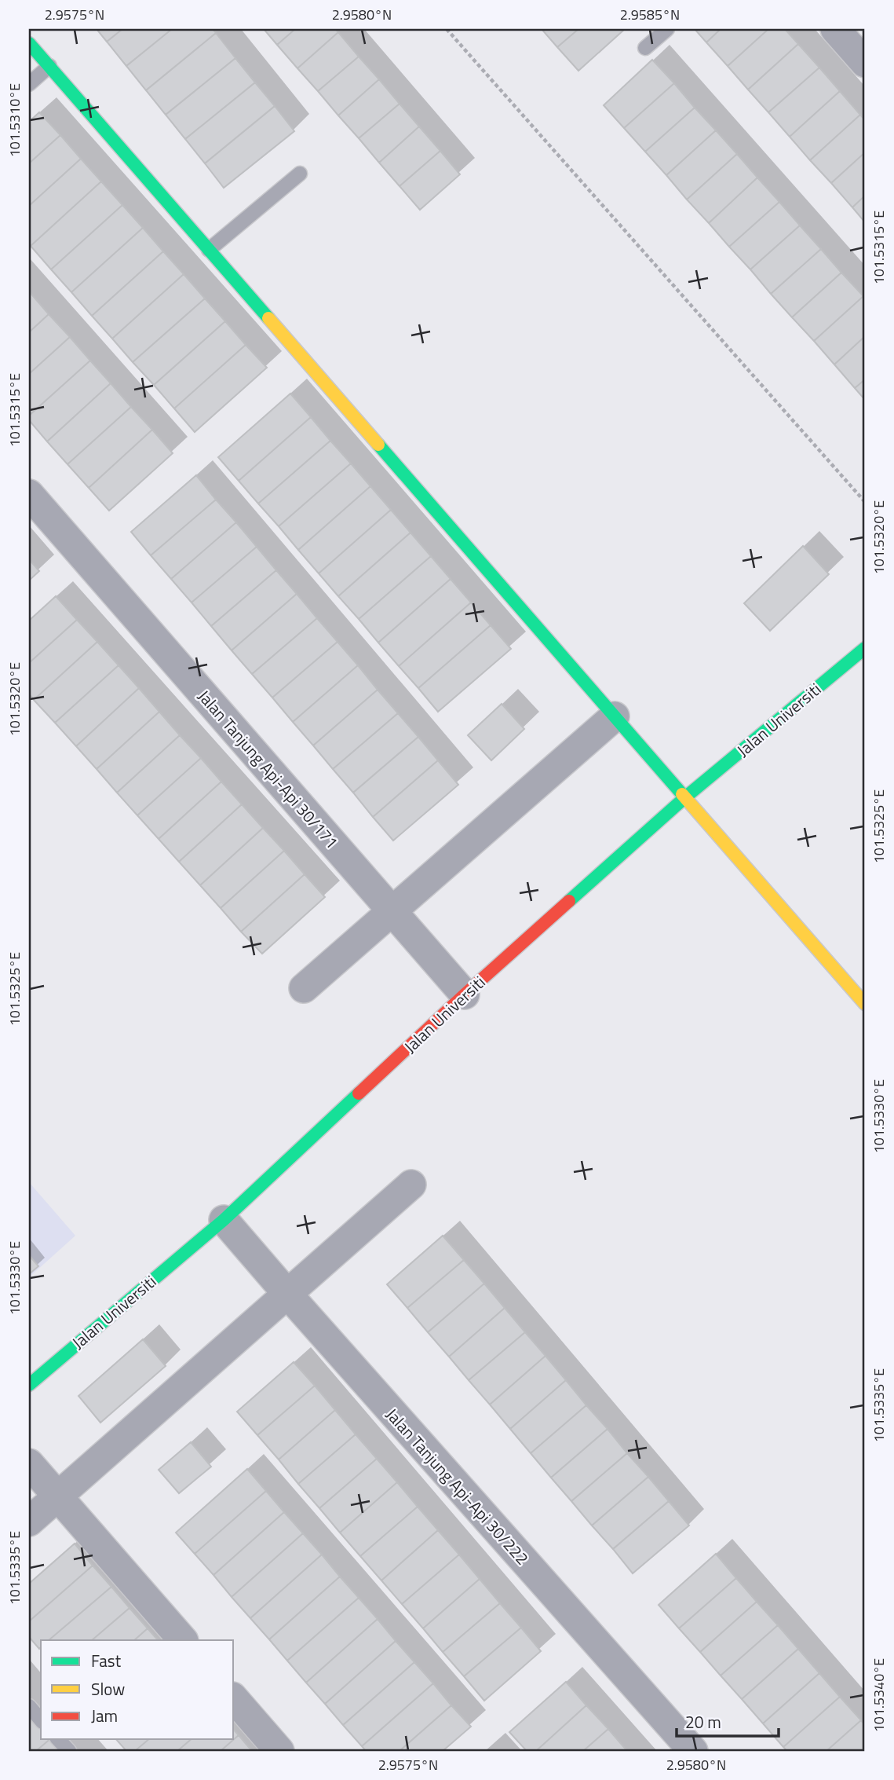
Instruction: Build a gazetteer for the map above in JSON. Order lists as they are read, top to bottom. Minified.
{"streets":{"street":["Jalan Universiti","Jalan Tanjung Api-Api 30/171","Jalan Tanjung Api-Api 30/222"]},"crossings":[["Jalan Universiti","Jalan Tanjung Api-Api 30/171"],["Jalan Universiti","Jalan Tanjung Api-Api 30/222"]],"legend":["Fast","Slow","Jam"],"scale_bar":"20 m","coordinates":["2.9575°N","2.9580°N","2.9585°N","101.5310°E","101.5315°E","101.5320°E","101.5325°E","101.5330°E","101.5335°E","101.5340°E"]}
